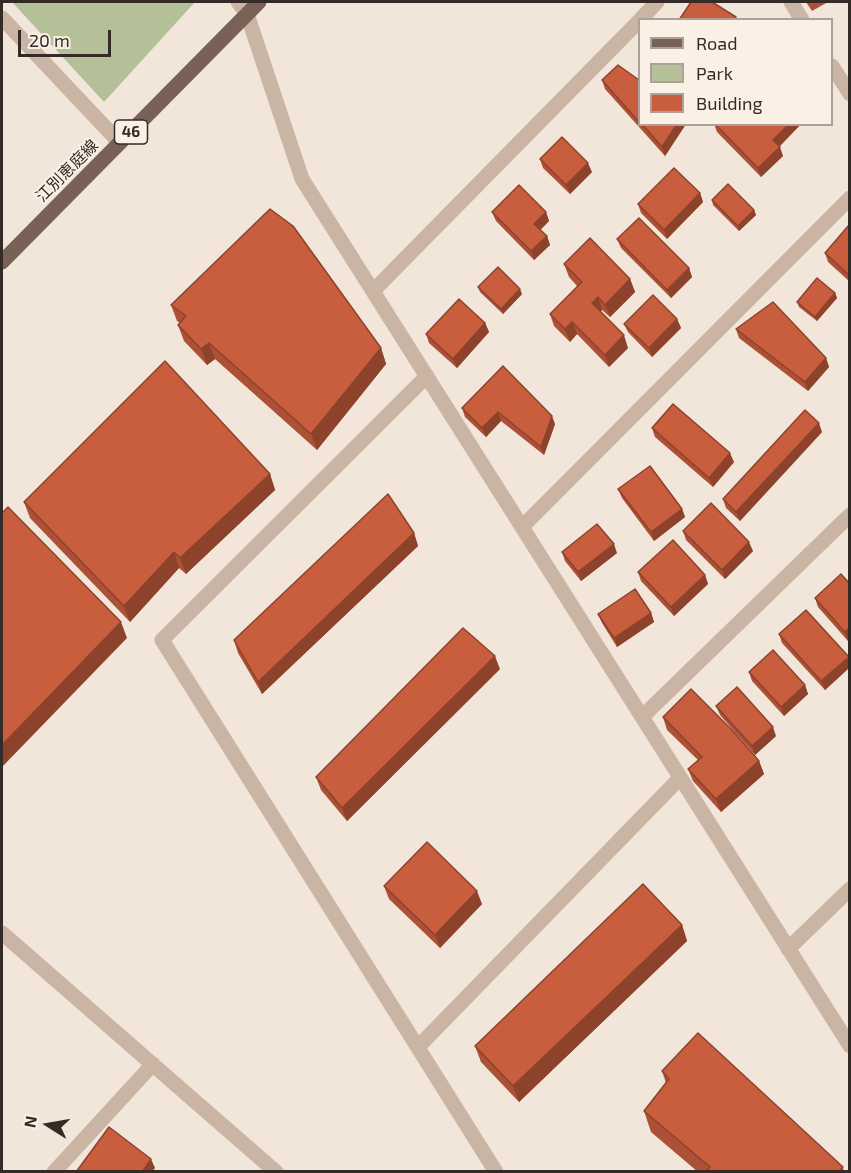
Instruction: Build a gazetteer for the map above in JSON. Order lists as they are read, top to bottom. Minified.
{"streets":{"main road":["46","江別恵庭線"]},"legend":["Road","Park","Building"],"scale_bar":"20 m","north":"left"}
